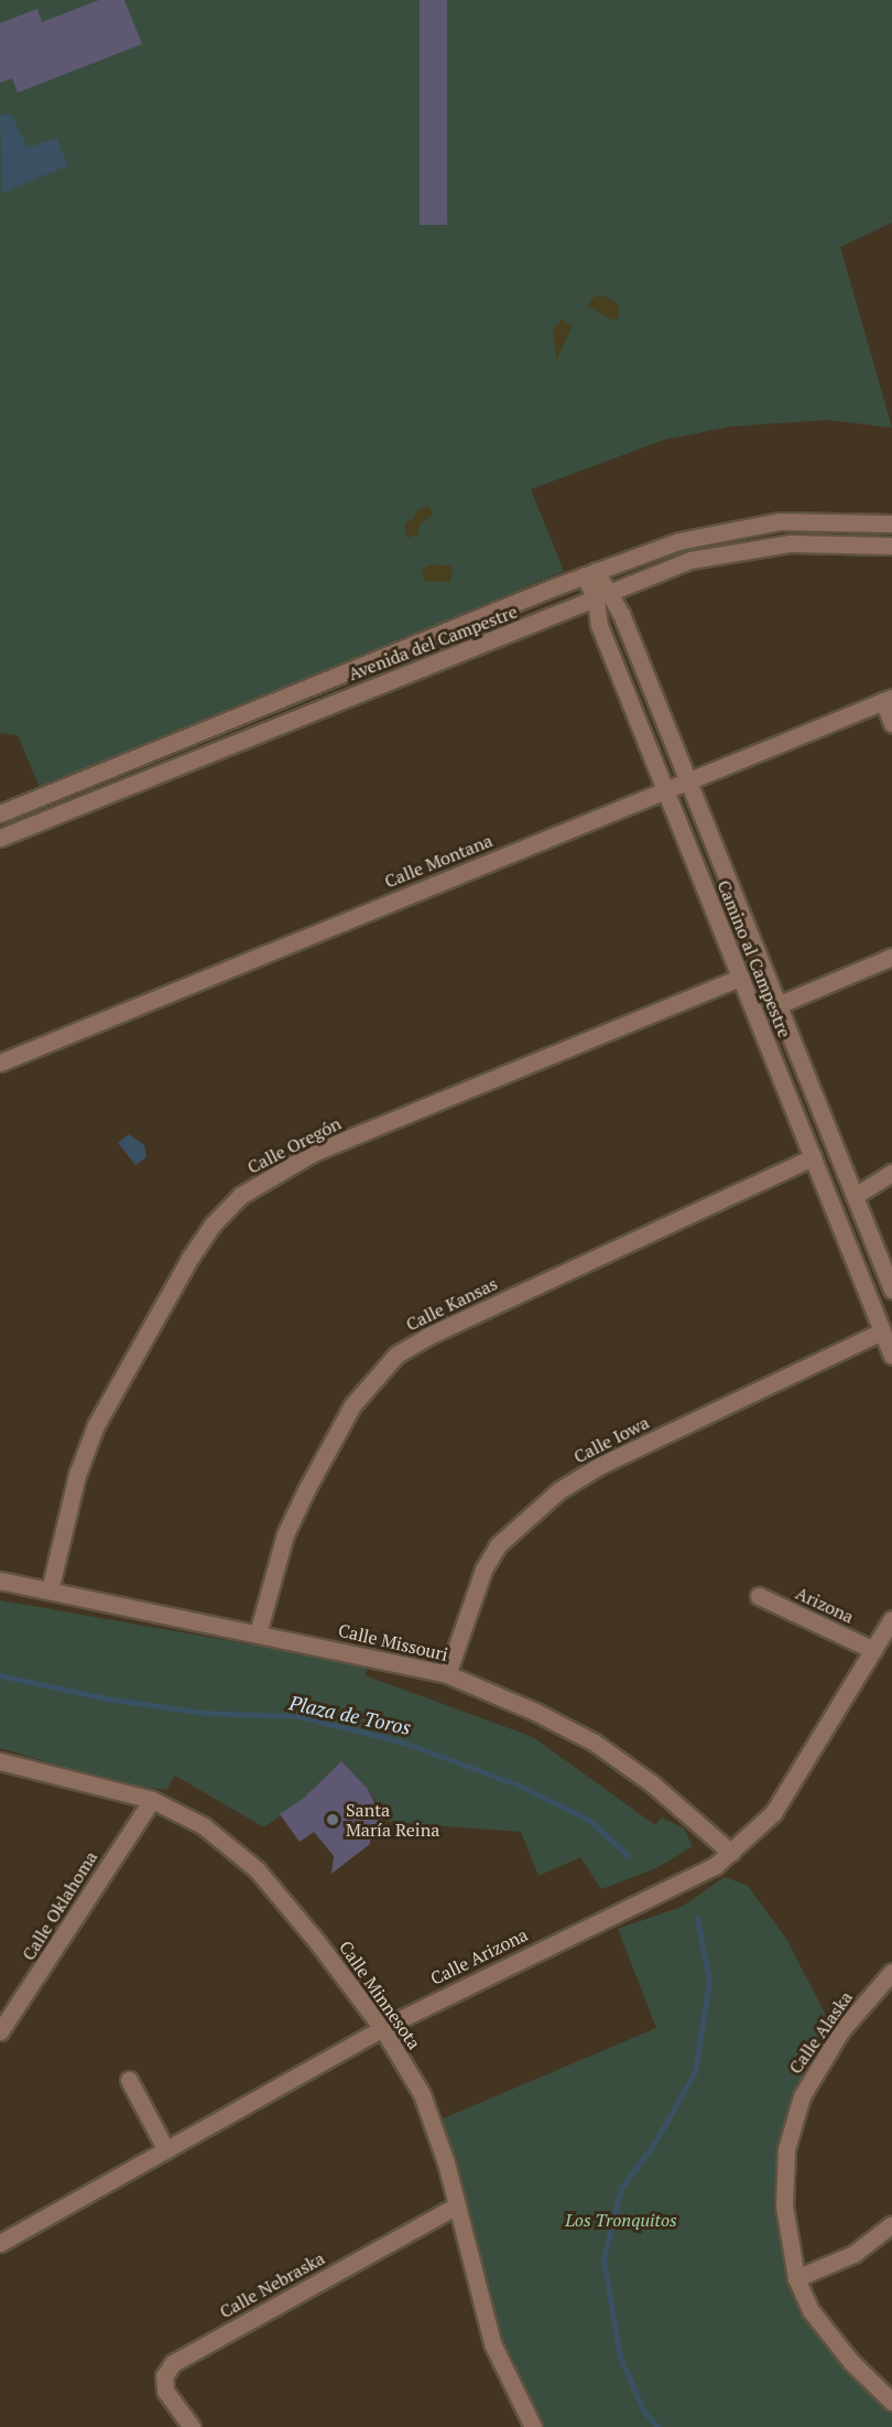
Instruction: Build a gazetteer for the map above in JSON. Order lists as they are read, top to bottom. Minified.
{"streets":{"street":["Avenida del Campestre","Calle Montana","Camino al Campestre","Calle Oregón","Calle Kansas","Calle Iowa","Arizona","Calle Missouri","Calle Oklahoma","Calle Arizona","Calle Minnesota","Calle Alaska","Calle Nebraska"]},"crossings":[["Avenida del Campestre","Camino al Campestre"],["Calle Montana","Camino al Campestre"],["Camino al Campestre","Calle Oregón"],["Camino al Campestre","Calle Kansas"],["Camino al Campestre","Calle Iowa"],["Calle Oregón","Calle Missouri"],["Calle Kansas","Calle Missouri"],["Calle Iowa","Calle Missouri"],["Arizona","Calle Arizona"],["Calle Missouri","Calle Arizona"],["Calle Oklahoma","Calle Minnesota"],["Calle Arizona","Calle Minnesota"],["Calle Minnesota","Calle Nebraska"]],"water":["Plaza de Toros"],"parks":["Los Tronquitos"],"places":["Santa María Reina"]}
